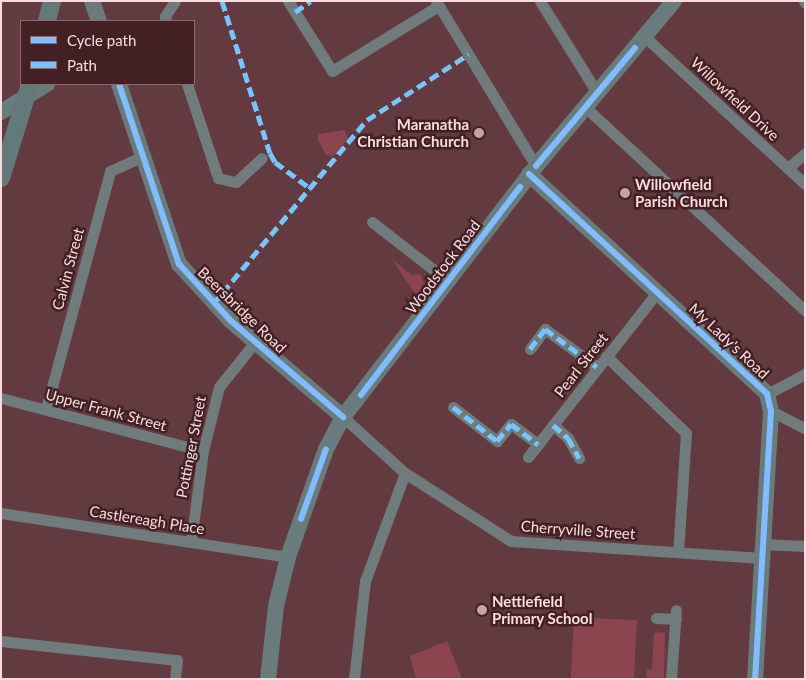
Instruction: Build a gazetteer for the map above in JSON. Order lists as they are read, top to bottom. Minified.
{"streets":{"street":["Willowfield Drive","Woodstock Road","Calvin Street","Beersbridge Road","My Lady's Road","Pearl Street","Upper Frank Street","Pottinger Street","Castlereagh Place","Cherryville Street"]},"crossings":[["Willowfield Drive","Woodstock Road"],["Woodstock Road","Beersbridge Road"],["Woodstock Road","My Lady's Road"],["Woodstock Road","Castlereagh Place"],["Woodstock Road","Cherryville Street"],["Calvin Street","Beersbridge Road"],["Calvin Street","Upper Frank Street"],["Beersbridge Road","Pottinger Street"],["Beersbridge Road","Cherryville Street"],["My Lady's Road","Pearl Street"],["My Lady's Road","Cherryville Street"],["Upper Frank Street","Pottinger Street"],["Pottinger Street","Castlereagh Place"]],"places":["Maranatha Christian Church","Willowfield Parish Church","Nettlefield Primary School"],"legend":["Cycle path","Path"]}
